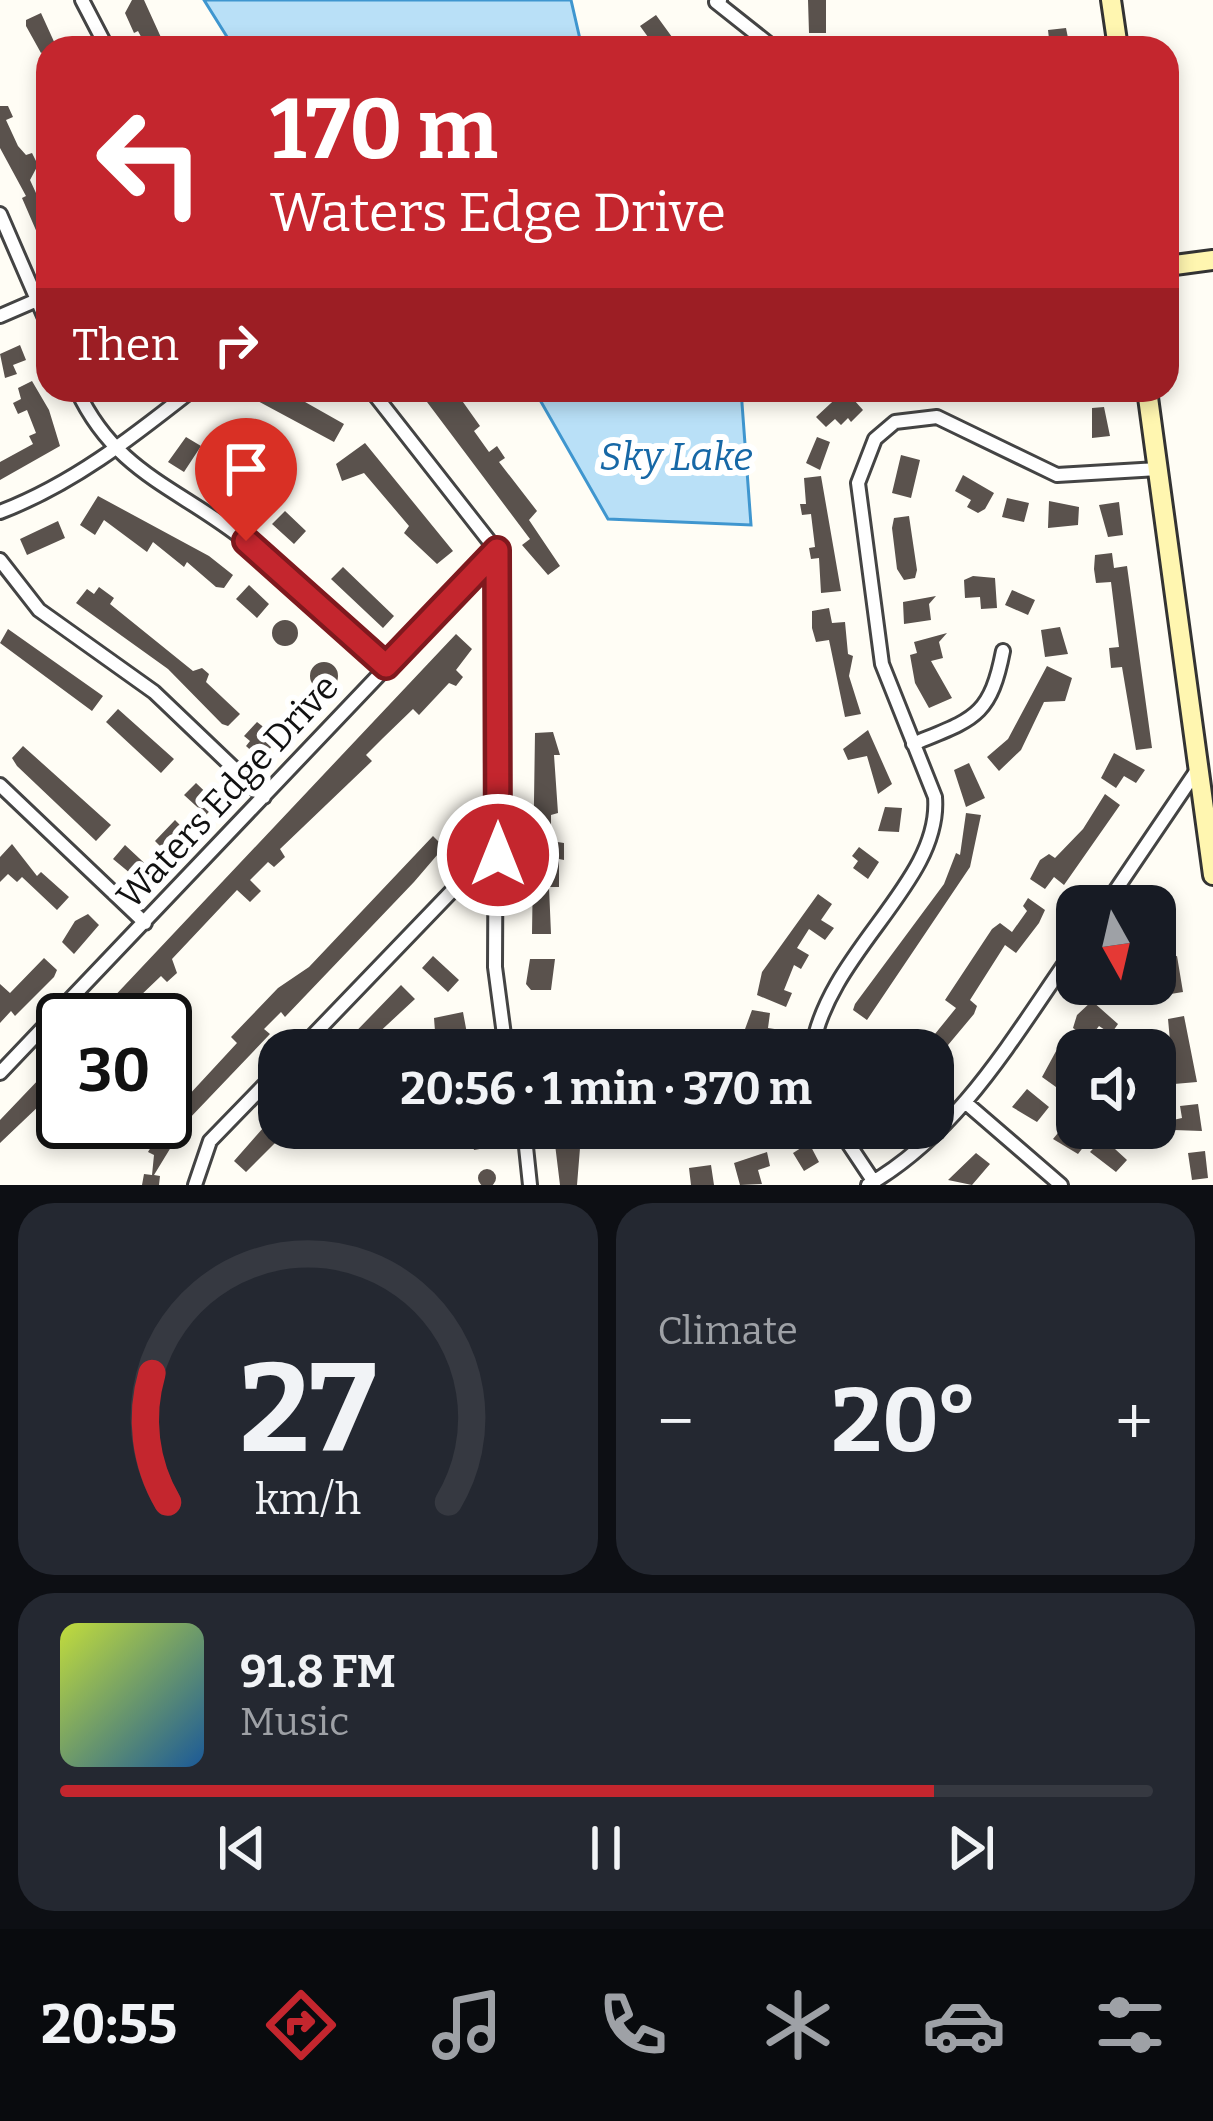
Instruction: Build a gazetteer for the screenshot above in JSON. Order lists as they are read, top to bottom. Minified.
{"streets":{"street":["Waters Edge Drive"]},"water":["Sky Lake"],"north":"bottom","page":{"turn":["170 m","Waters Edge Drive"],"then":"Then","limit":"30","trip":"20:56 · 1 min · 370 m","tile":"Climate","heat":["−","20°","+"],"song":["91.8 FM","Music"],"tabs":"20:55","gauge":["27","km/h"]}}
